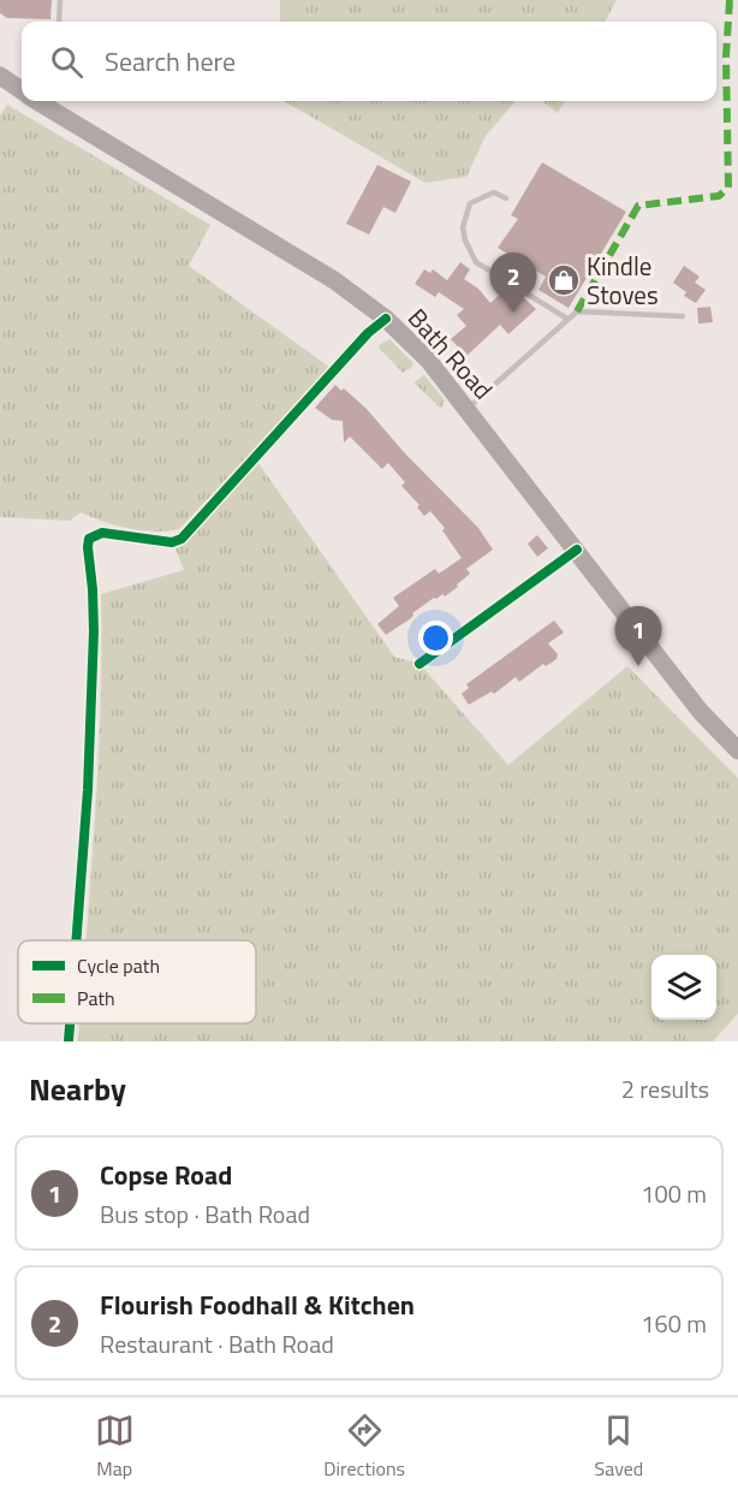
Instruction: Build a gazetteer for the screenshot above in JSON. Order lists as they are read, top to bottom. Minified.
{"streets":{"highway":["Bath Road"]},"places":{"shop":["Kindle Stoves"]},"legend":["Cycle path","Path"],"page":{"search":"Search here","pins":["2","1"],"heading":["Nearby","2 results"],"list":[{"mark":"1","name":"Copse Road","note":"Bus stop · Bath Road","value":"100 m"},{"mark":"2","name":"Flourish Foodhall & Kitchen","note":"Restaurant · Bath Road","value":"160 m"}],"nav":["Map","Directions","Saved"]}}
